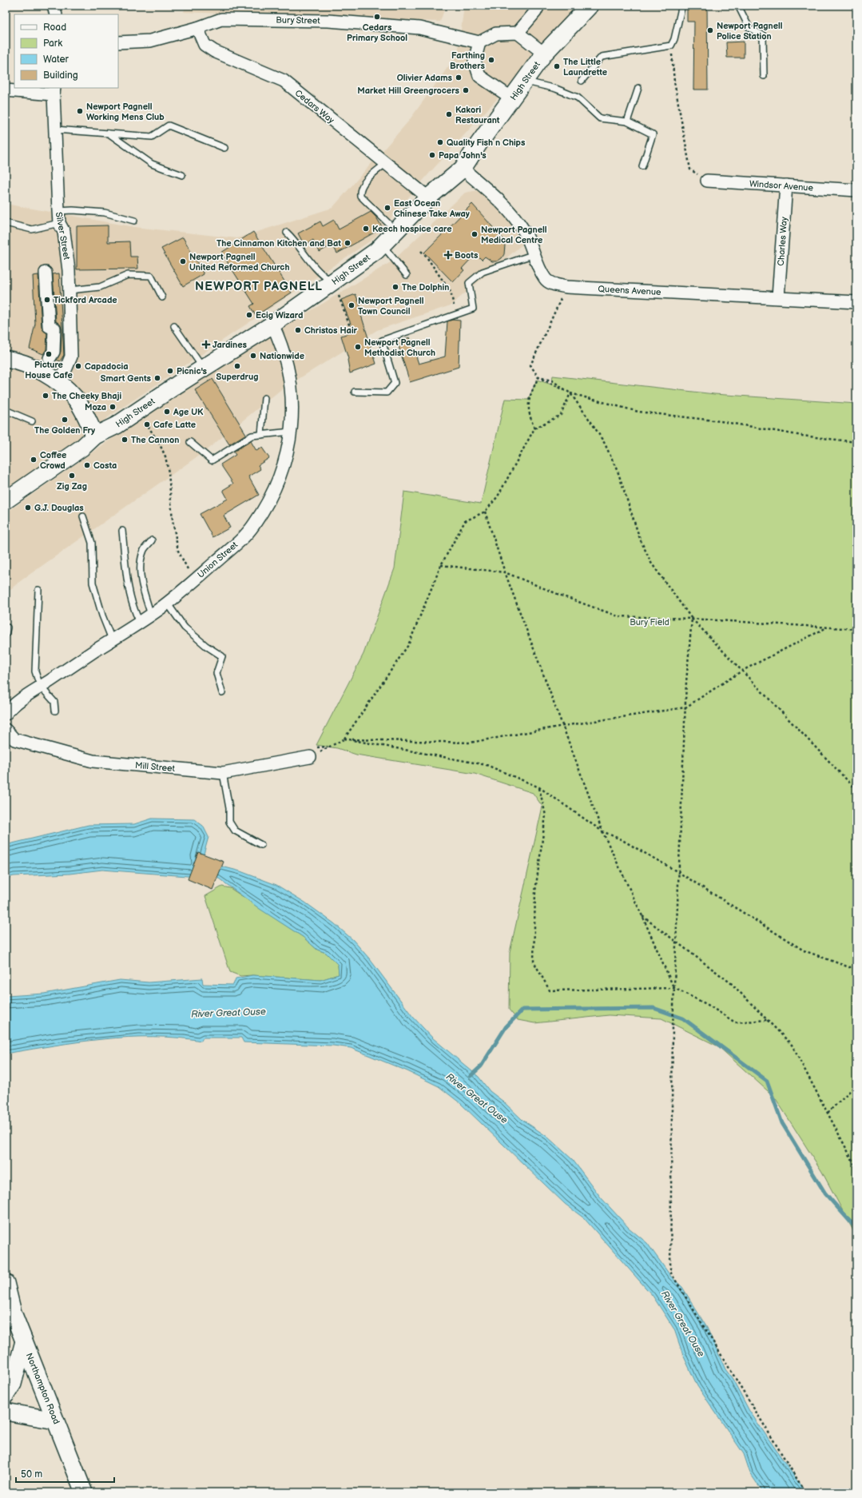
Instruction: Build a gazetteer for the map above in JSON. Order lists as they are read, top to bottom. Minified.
{"streets":{"street":["Bury Street","High Street","Cedars Way","Windsor Avenue","Silver Street","Charles Way","Queens Avenue","Union Street","Mill Street","Northampton Road"]},"crossings":[["Bury Street","High Street"],["Bury Street","Cedars Way"],["High Street","Cedars Way"],["High Street","Queens Avenue"],["High Street","Union Street"],["Windsor Avenue","Charles Way"],["Charles Way","Queens Avenue"]],"districts":["NEWPORT PAGNELL"],"water":["River Great Ouse"],"parks":["Bury Field"],"places":{"other":["Cedars Primary School","Newport Pagnell Police Station","Farthing Brothers","The Little Laundrette","Olivier Adams","Market Hill Greengrocers","Newport Pagnell Working Mens Club","Kakori Restaurant","Quality Fish n Chips","Papa John's","East Ocean Chinese Take Away","Keech hospice care","Newport Pagnell Medical Centre","The Cinnamon Kitchen and Bat","Newport Pagnell United Reformed Church","The Dolphin","Tickford Arcade","Newport Pagnell Town Council","Ecig Wizard","Christos Hair","Newport Pagnell Methodist Church","Picture House Cafe","Nationwide","Capadocia","Superdrug","Picnic's","Smart Gents","The Cheeky Bhaji","Moza","Age UK","The Golden Fry","Cafe Latte","The Cannon","Coffee Crowd","Costa","Zig Zag","G.J. Douglas"],"health":["Boots","Jardines"]},"legend":["Road","Park","Water","Building"],"scale_bar":"50 m"}
